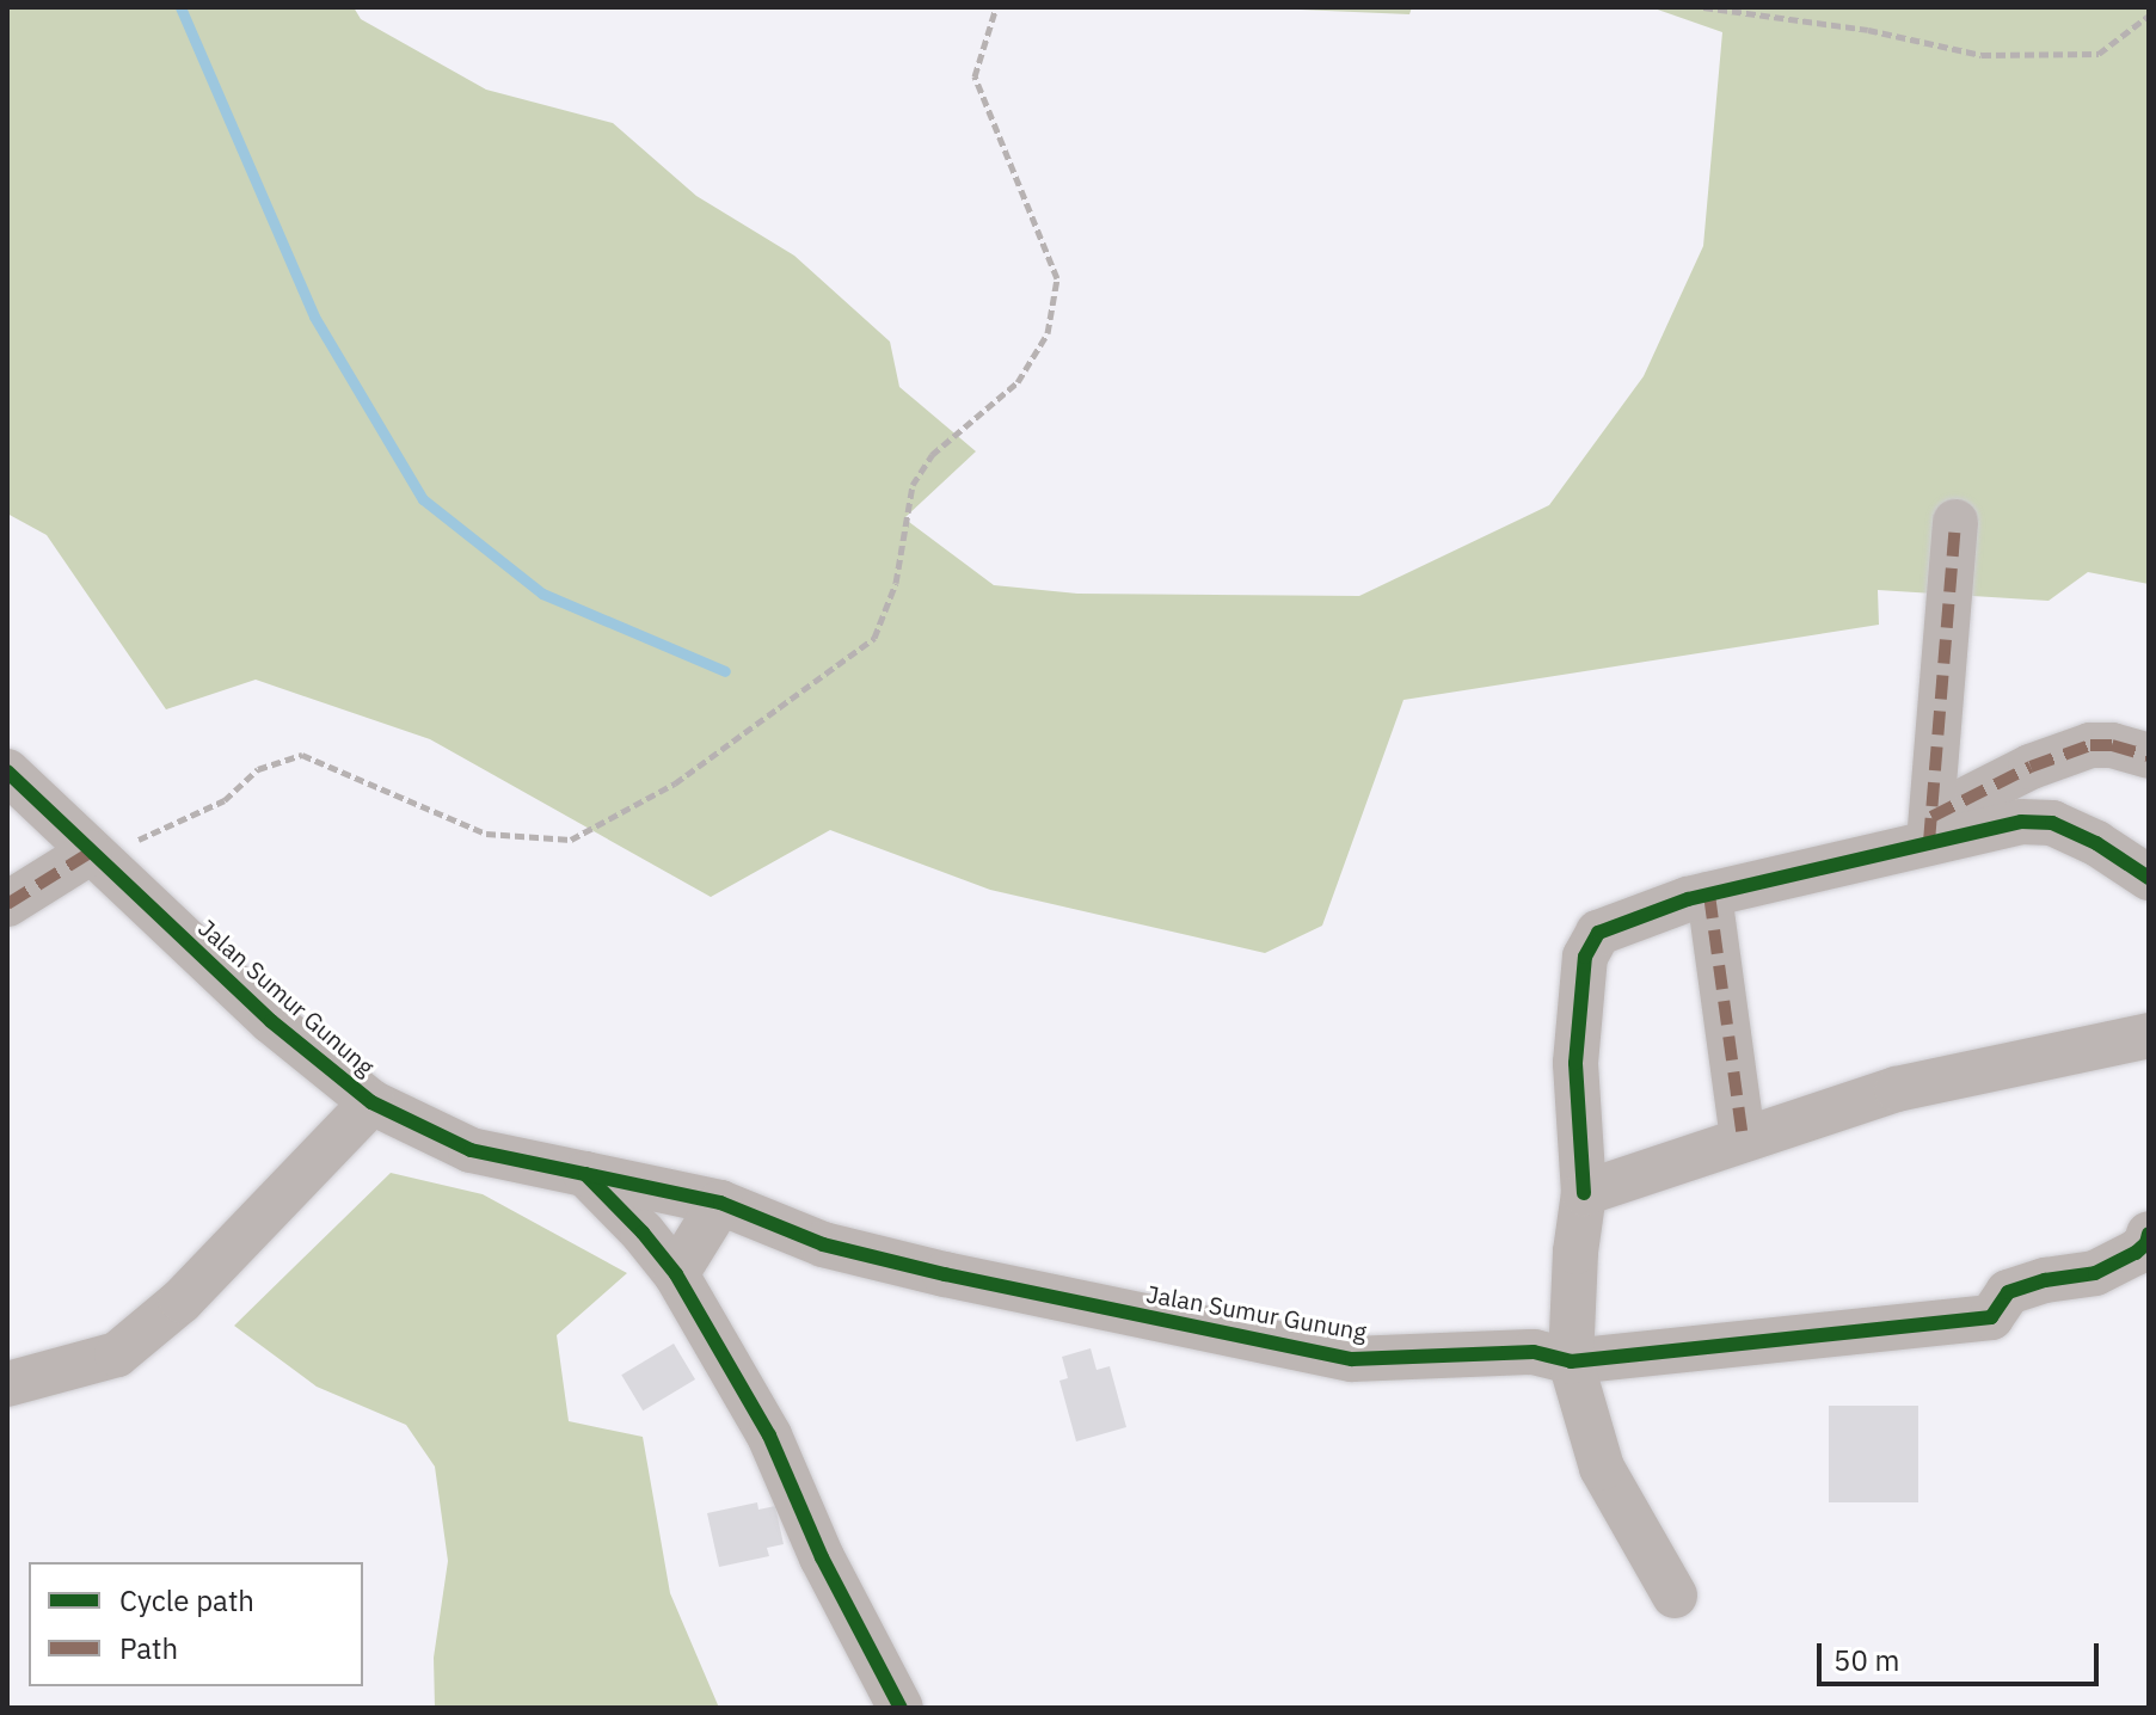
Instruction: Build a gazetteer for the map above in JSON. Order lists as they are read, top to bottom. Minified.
{"streets":{"street":["Jalan Sumur Gunung"]},"legend":["Cycle path","Path"],"scale_bar":"50 m"}
